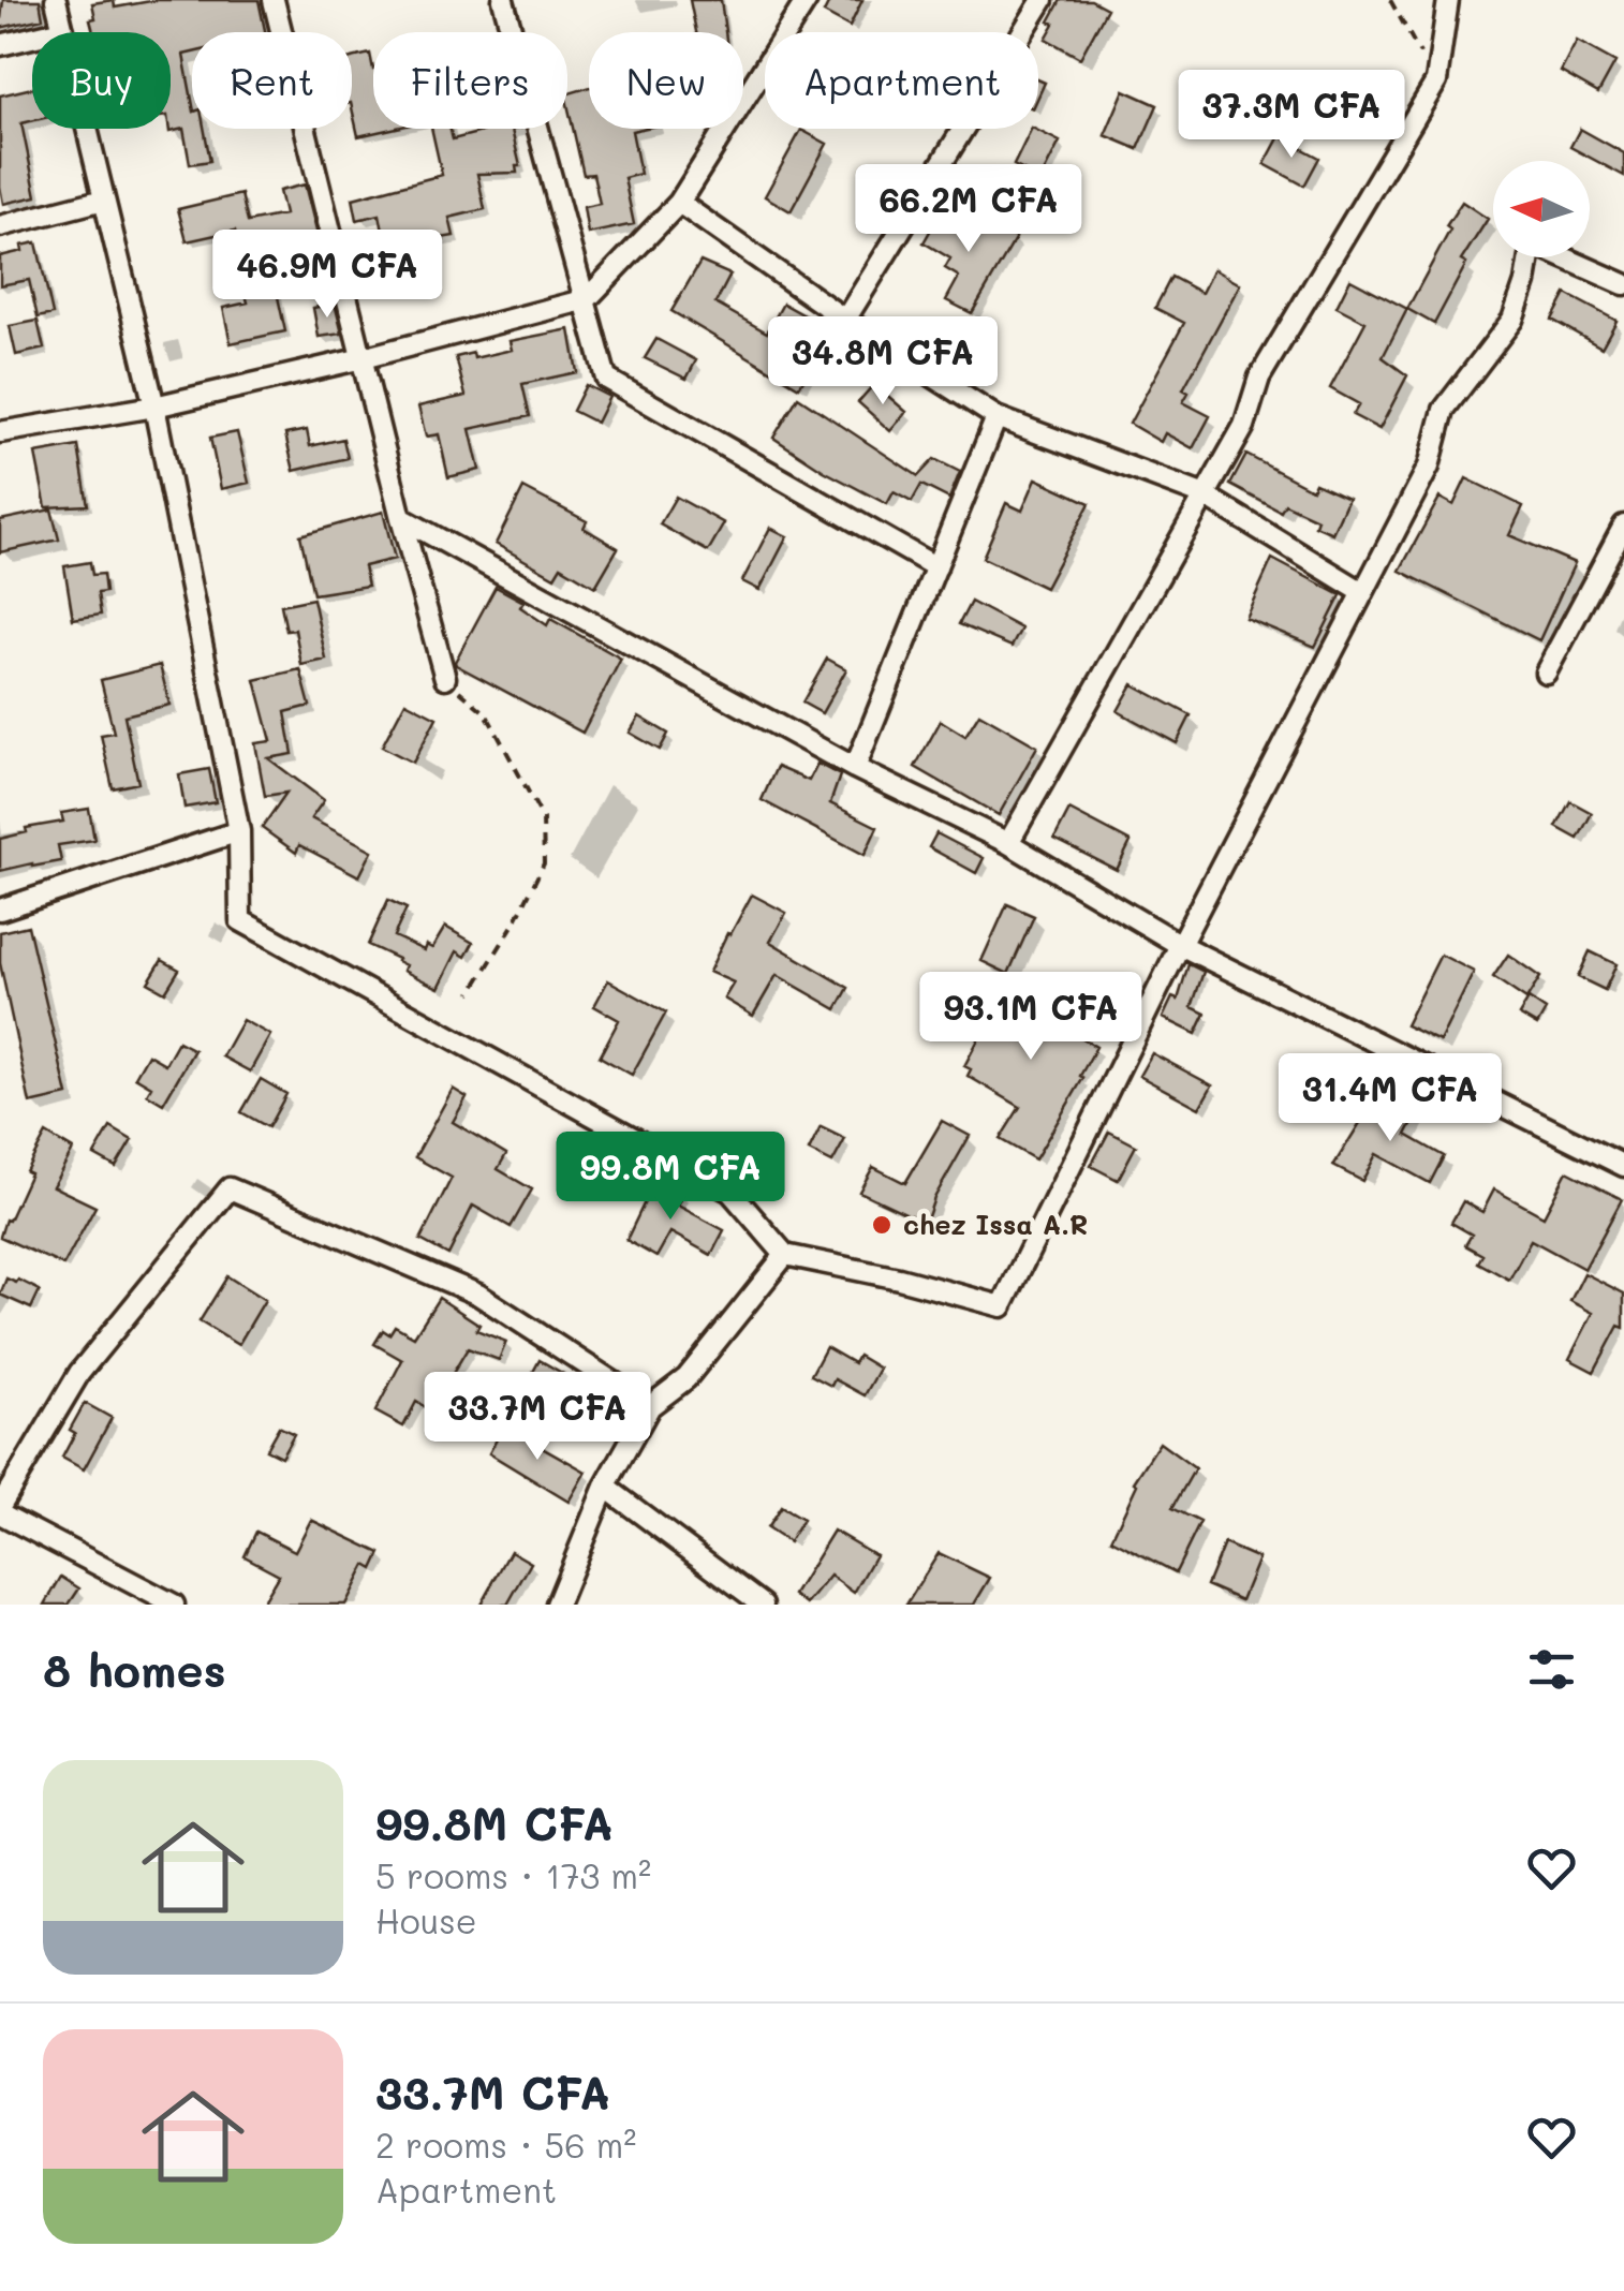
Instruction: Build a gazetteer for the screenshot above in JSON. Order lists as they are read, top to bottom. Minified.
{"places":["chez Issa A.R"],"north":"left","page":{"chip":["Buy","Rent","Filters","New","Apartment"],"price":["37.3M CFA","66.2M CFA","46.9M CFA","34.8M CFA","93.1M CFA","31.4M CFA","99.8M CFA","33.7M CFA"],"heading":"8 homes","list":[{"name":"99.8M CFA","note":"5 rooms · 173 m² · House"},{"name":"33.7M CFA","note":"2 rooms · 56 m² · Apartment"}]}}
